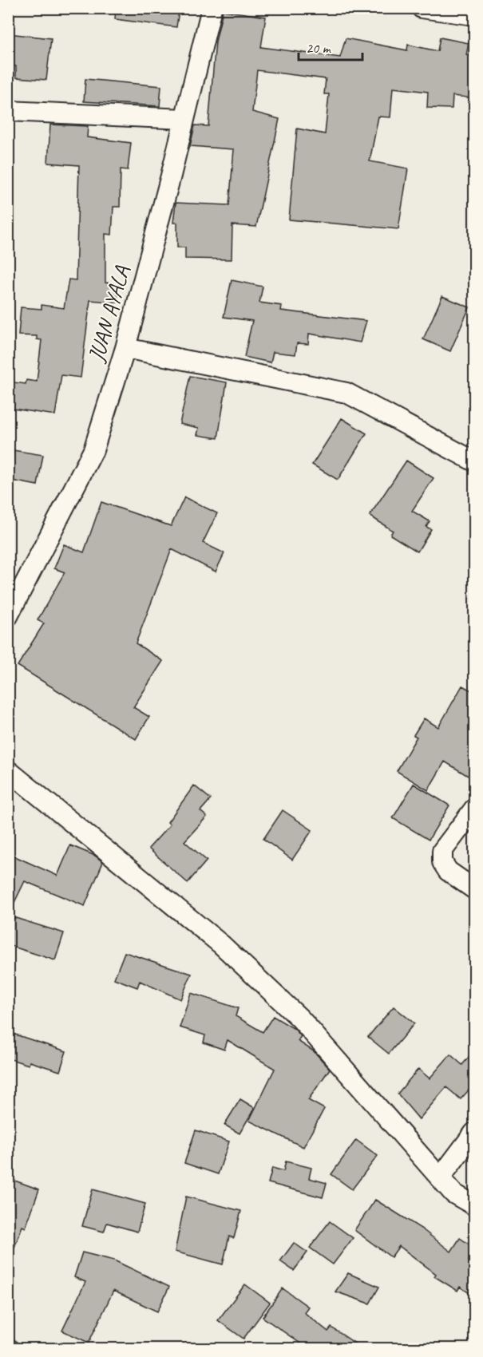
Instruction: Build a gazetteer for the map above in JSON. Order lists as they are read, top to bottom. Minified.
{"streets":{"street":["JUAN AYALA"]},"scale_bar":"20 m"}
